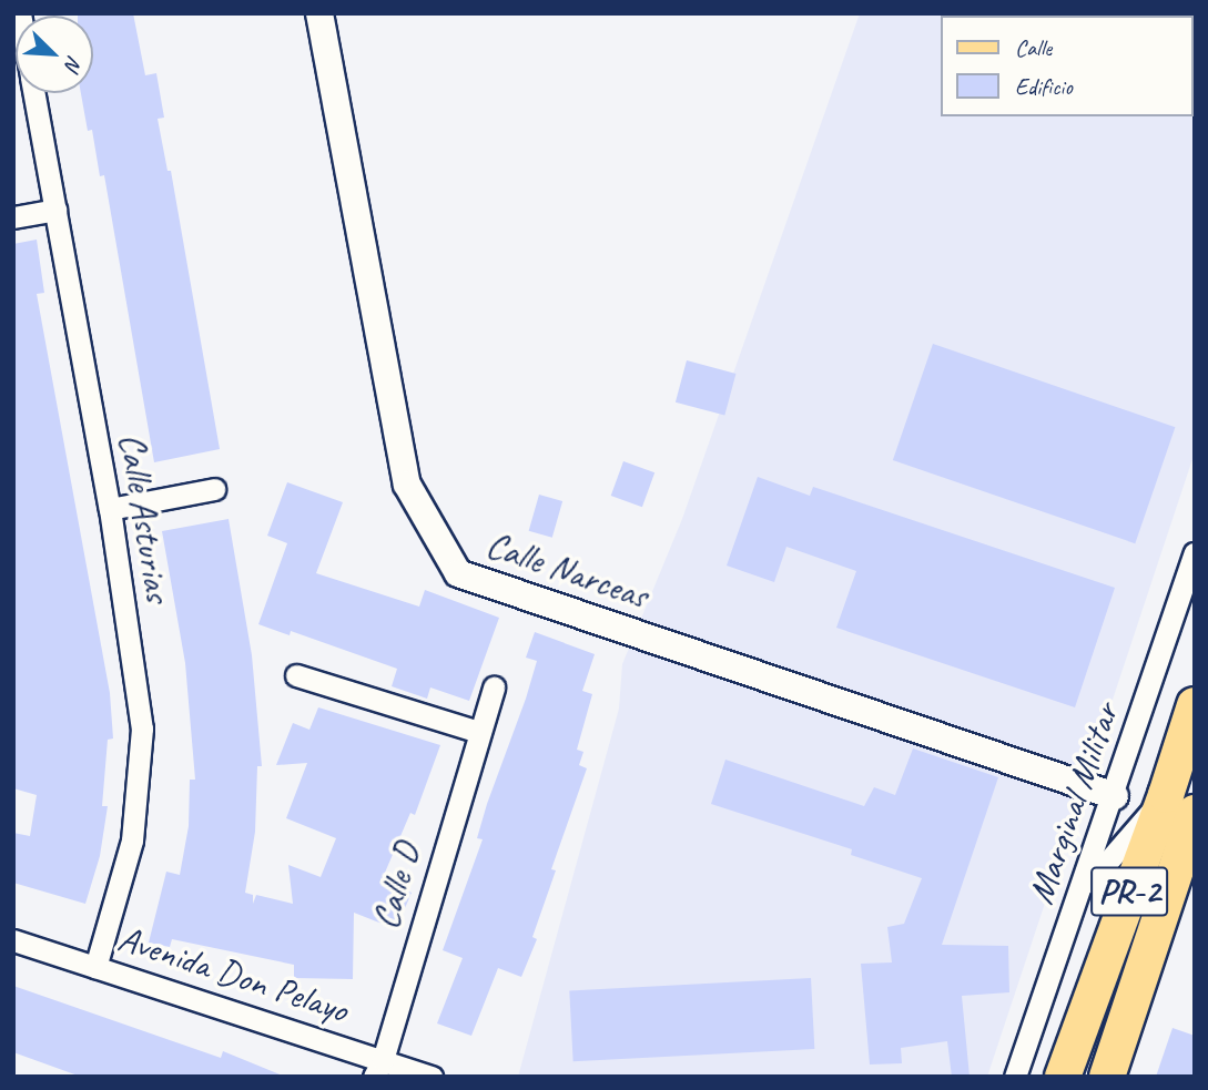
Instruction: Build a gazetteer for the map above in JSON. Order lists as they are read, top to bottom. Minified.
{"streets":{"main road":["PR-2"],"street":["Calle Asturias","Calle Narceas","Marginal Militar","Calle D","Avenida Don Pelayo"]},"crossings":[["Calle Asturias","Avenida Don Pelayo"],["Calle Narceas","Marginal Militar"],["Calle D","Avenida Don Pelayo"]],"legend":["Calle","Edificio"],"north":"bottom right"}
